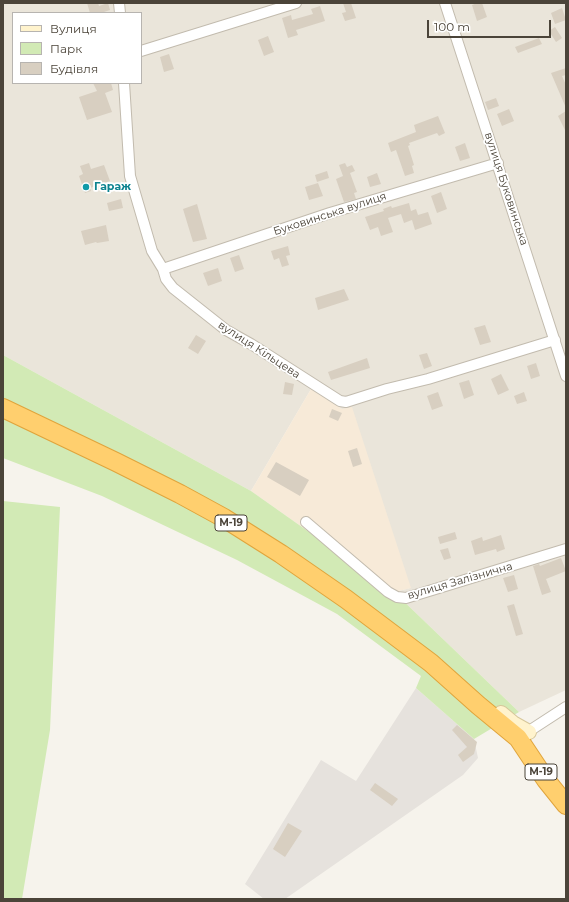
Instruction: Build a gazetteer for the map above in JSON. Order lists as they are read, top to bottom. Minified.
{"streets":{"highway":["М-19"],"street":["вулиця Буковинська","Буковинська вулиця","вулиця Кільцева","вулиця Залізнична"]},"crossings":[["вулиця Буковинська","Буковинська вулиця"],["вулиця Буковинська","вулиця Кільцева"],["Буковинська вулиця","вулиця Кільцева"]],"places":["Гараж"],"legend":["Вулиця","Парк","Будівля"],"scale_bar":"100 m"}
